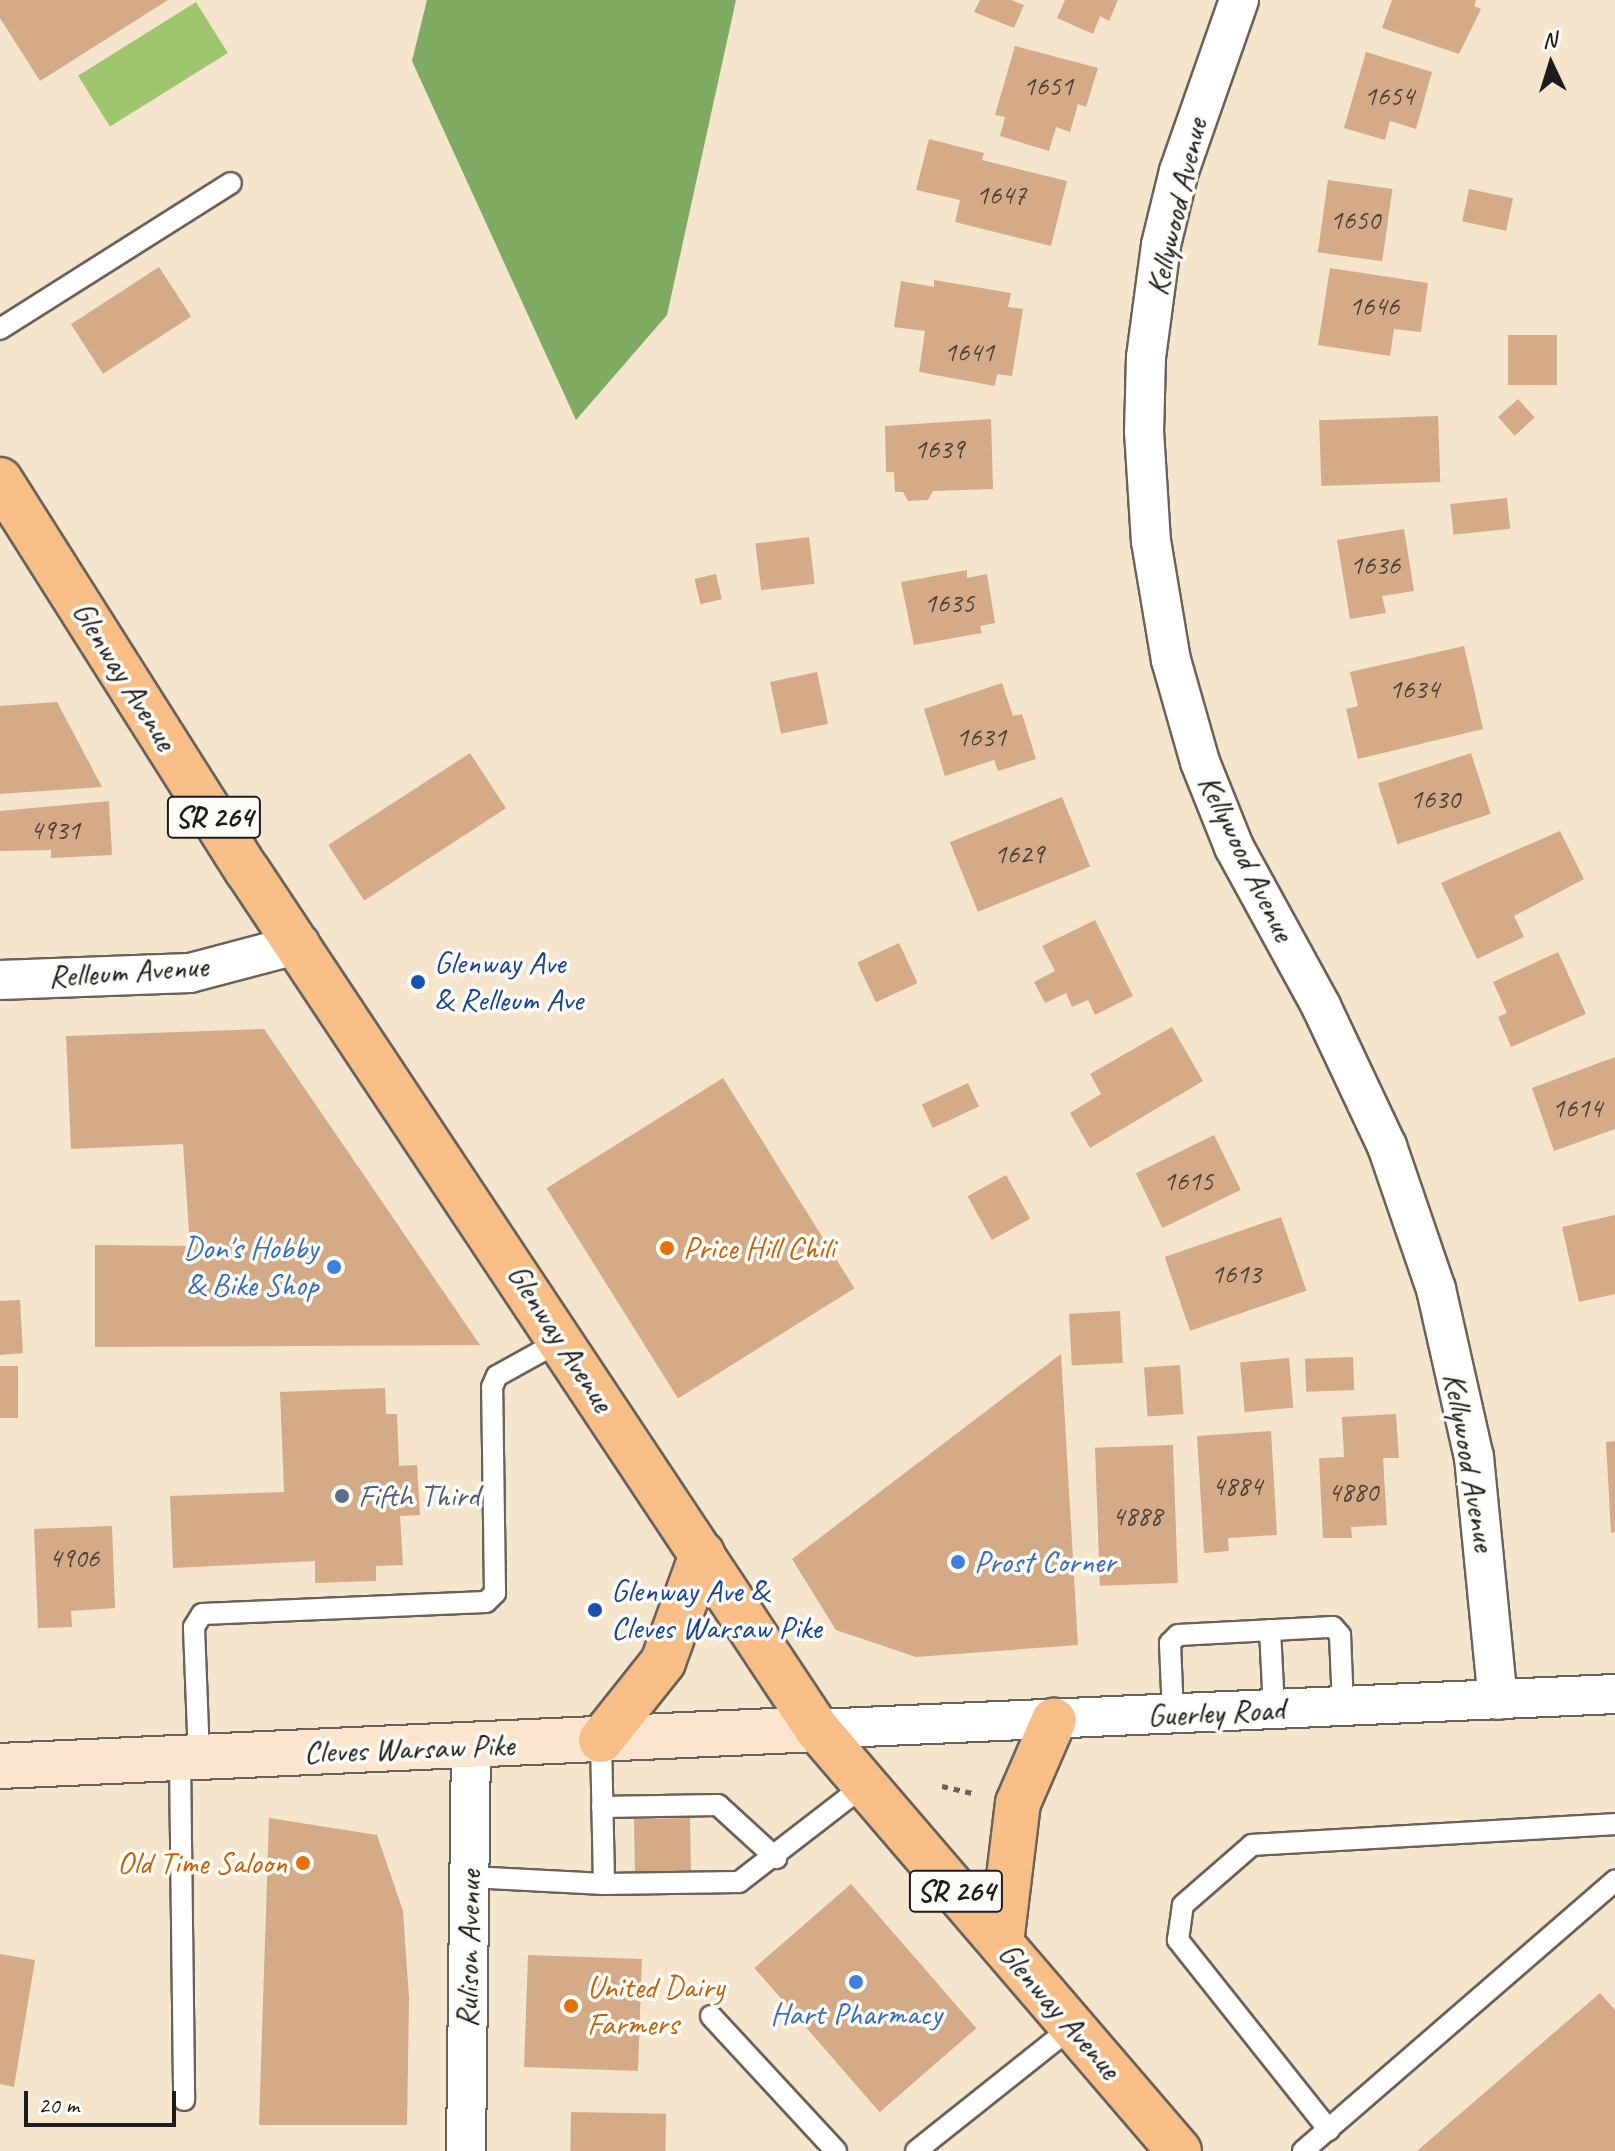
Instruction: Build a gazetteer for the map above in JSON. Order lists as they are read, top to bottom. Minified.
{"streets":{"main road":["Glenway Avenue","SR 264"],"street":["Kellywood Avenue","Relleum Avenue","Guerley Road","Cleves Warsaw Pike","Rulison Avenue"]},"crossings":[["Kellywood Avenue","Guerley Road"],["Glenway Avenue","Relleum Avenue"],["Glenway Avenue","Guerley Road"],["Glenway Avenue","Cleves Warsaw Pike"],["Guerley Road","Cleves Warsaw Pike"],["Cleves Warsaw Pike","Rulison Avenue"]],"places":["Glenway Ave & Relleum Ave","Price Hill Chili","Don's Hobby & Bike Shop","Fifth Third","Prost Corner","Glenway Ave & Cleves Warsaw Pike","Old Time Saloon","Hart Pharmacy","United Dairy Farmers"],"house_numbers":["1651","1654","1647","1650","1646","1641","1639","1636","1635","1634","1631","1630","4931","1629","1614","1615","1613","4884","4880","4888","4906"],"scale_bar":"20 m","north":"top"}
